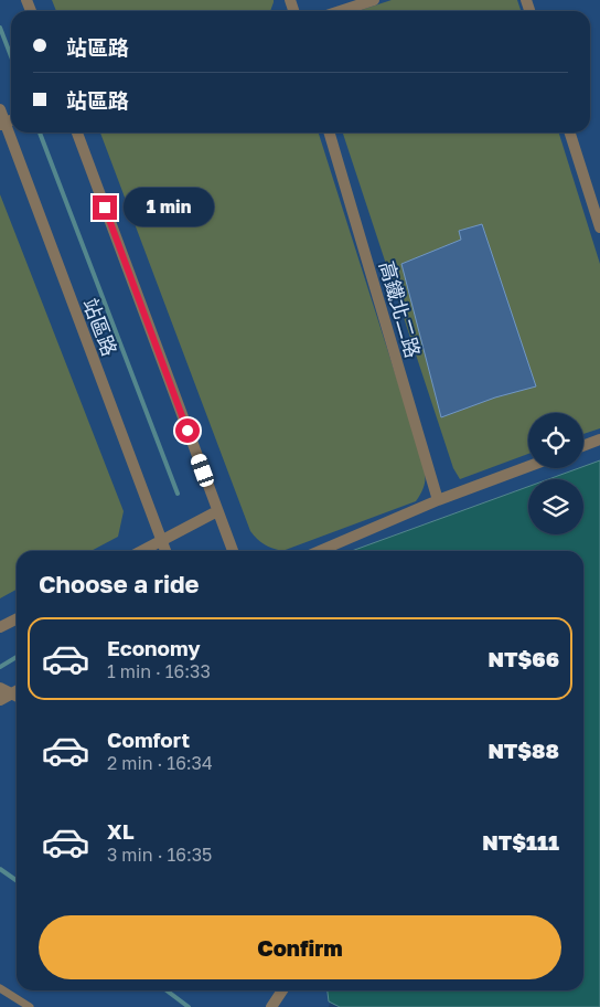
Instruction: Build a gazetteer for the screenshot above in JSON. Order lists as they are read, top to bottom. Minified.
{"streets":{"street":["高鐵北二路","站區路"]},"page":{"banner":["站區路","站區路"],"bubble":"1 min","heading":"Choose a ride","list":[{"name":"Economy","note":"1 min · 16:33","value":"NT$66"},{"name":"Comfort","note":"2 min · 16:34","value":"NT$88"},{"name":"XL","note":"3 min · 16:35","value":"NT$111"}],"buttons":"Confirm"}}
